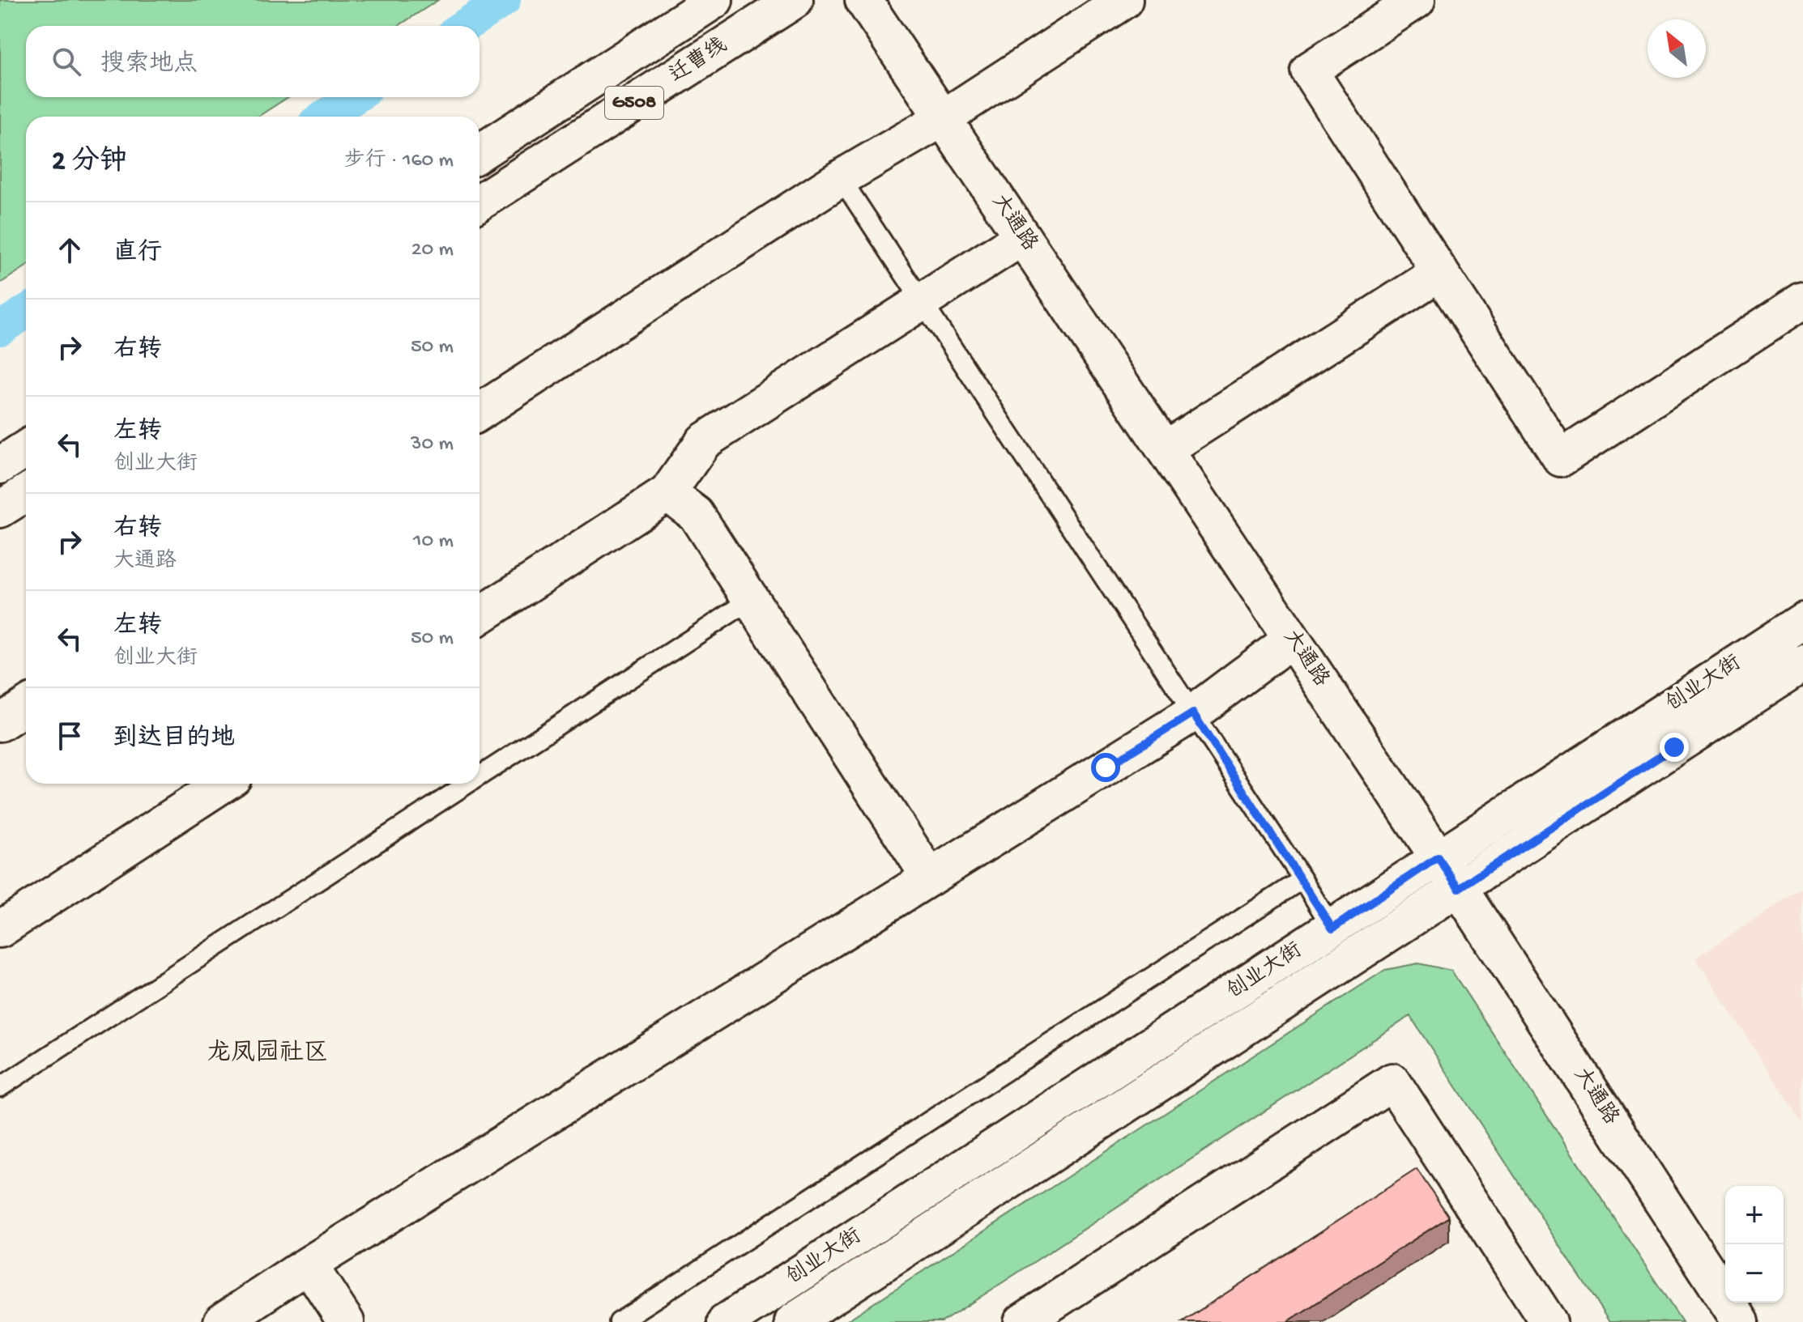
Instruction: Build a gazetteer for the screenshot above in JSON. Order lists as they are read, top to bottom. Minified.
{"streets":{"main road":["迁曹线","G508","大通路","创业大街"]},"crossings":[["大通路","创业大街"]],"districts":["龙凤园社区"],"north":"top left","page":{"search":"搜索地点","heading":["2 分钟","步行 · 160 m"],"list":[["直行","20 m"],["右转","50 m"],["左转","创业大街","30 m"],["右转","大通路","10 m"],["左转","创业大街","50 m"],"到达目的地"],"map_buttons":["+","−"]}}
